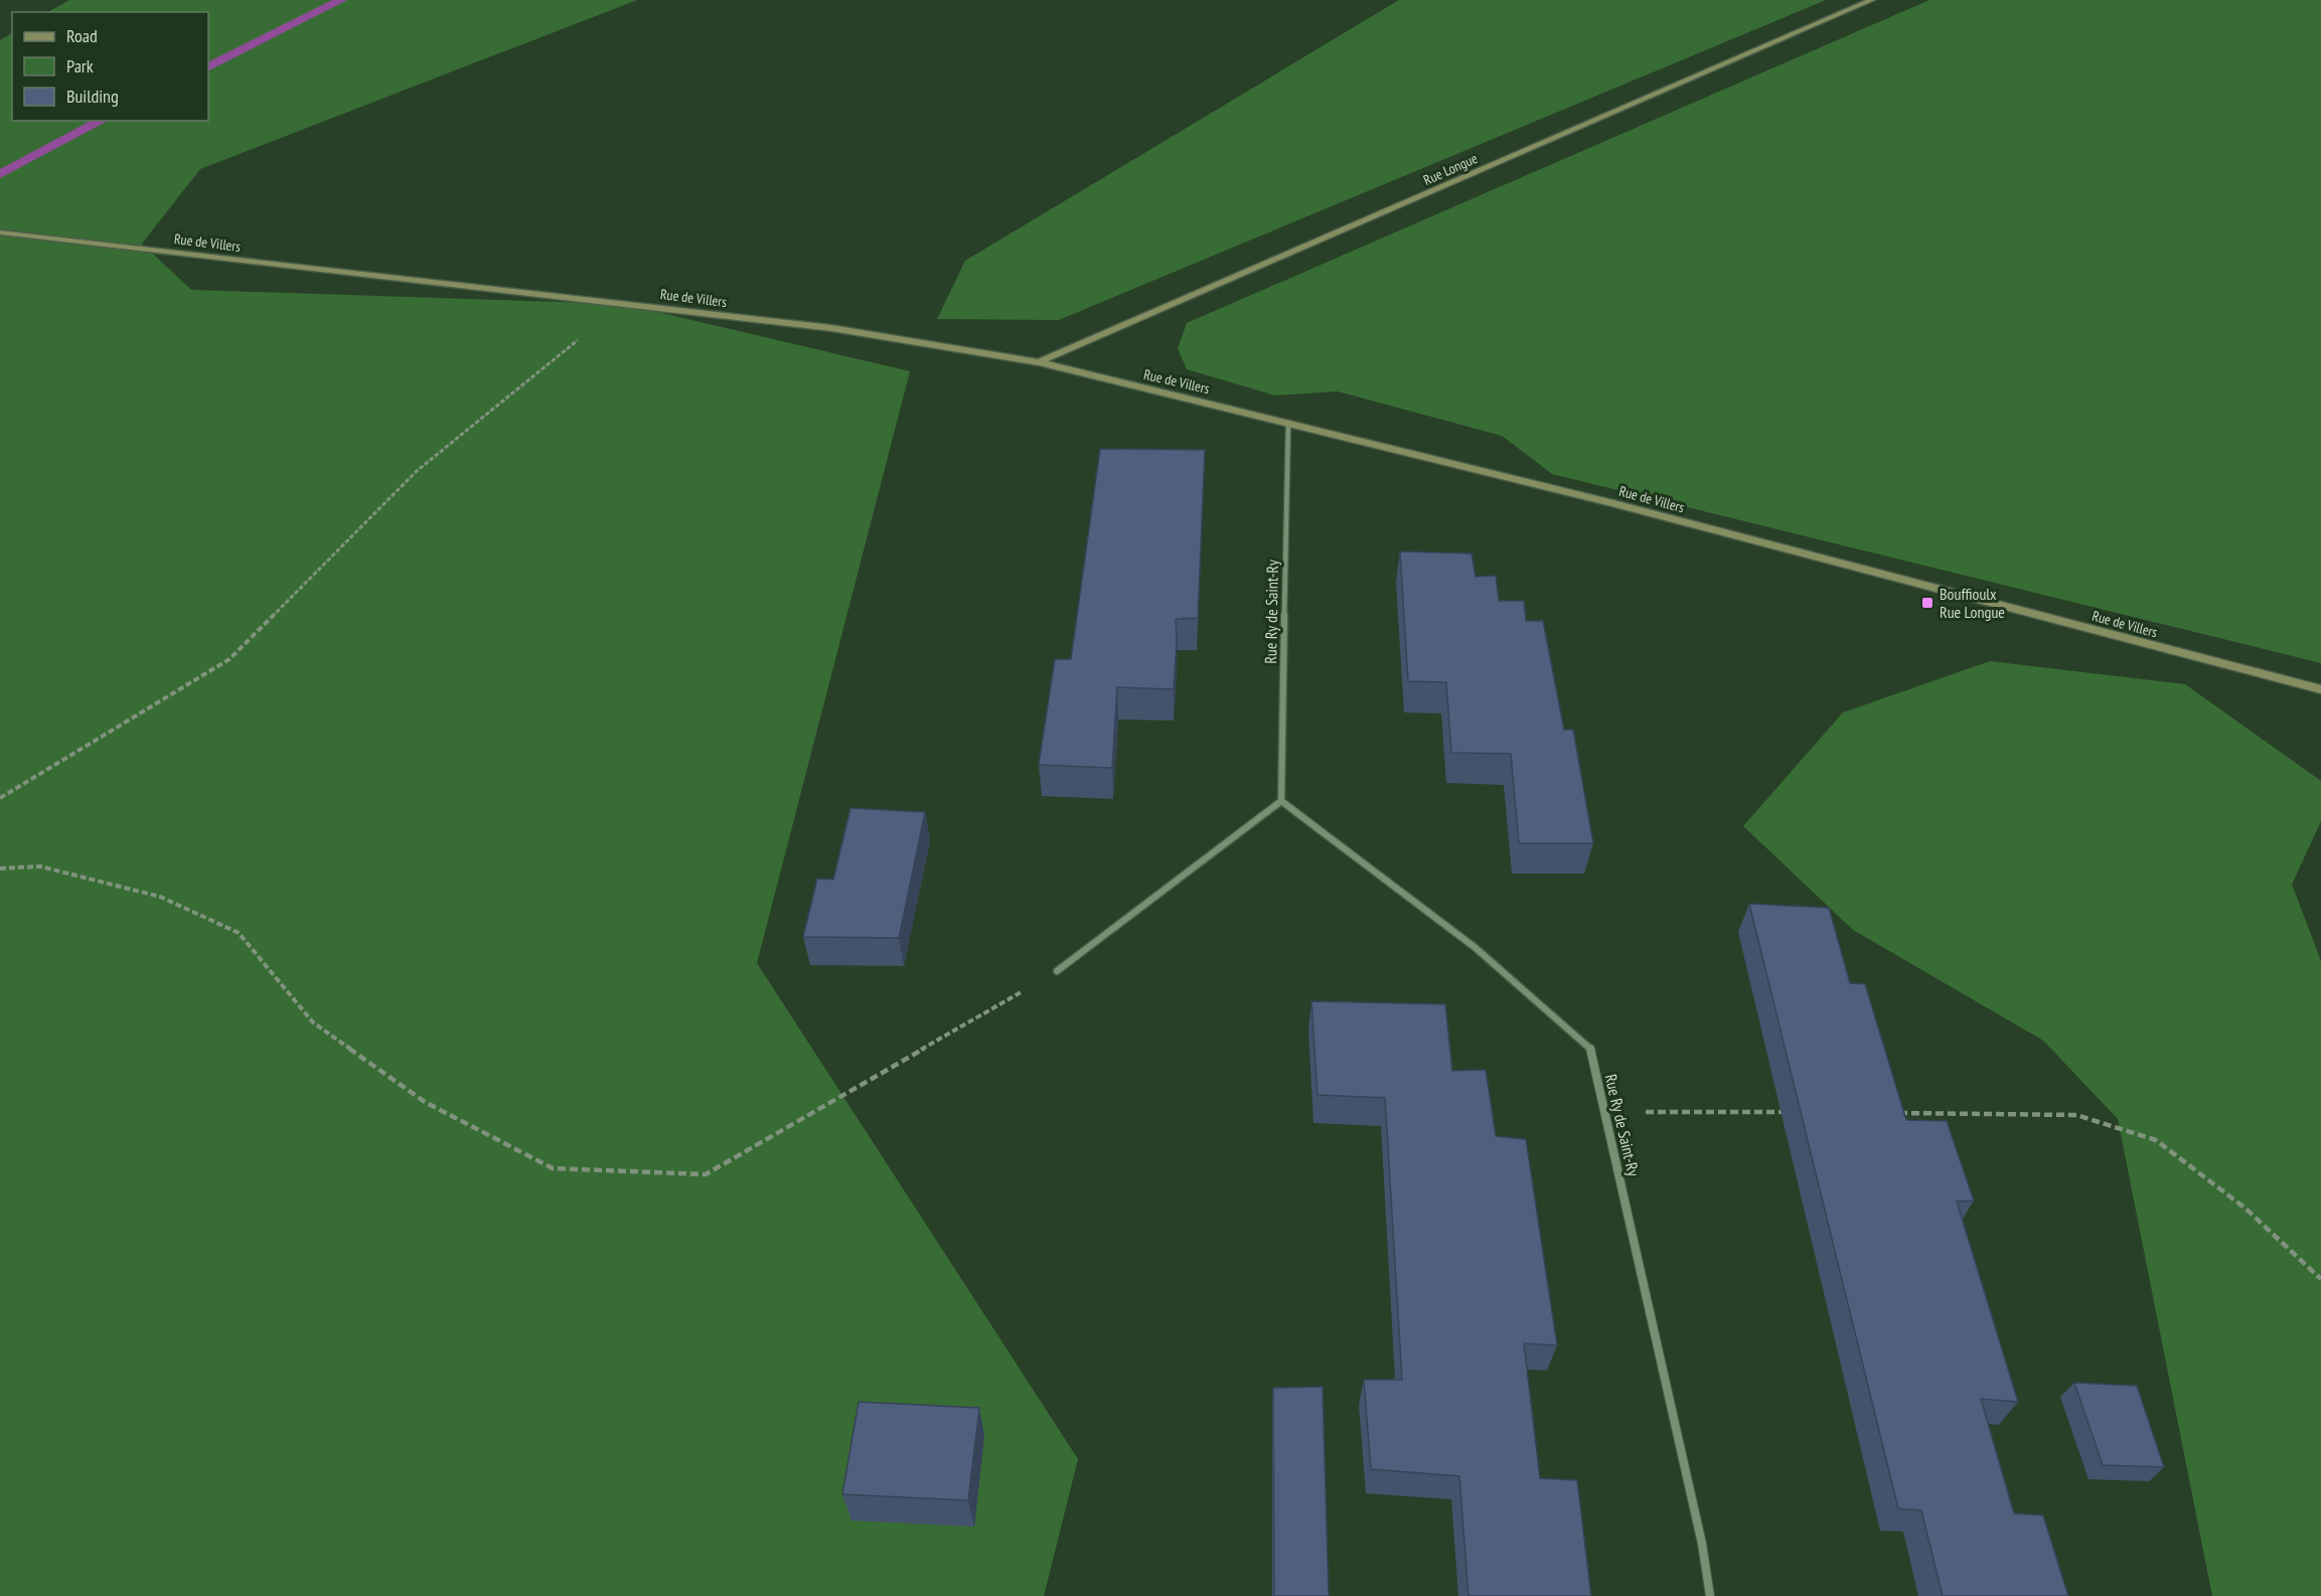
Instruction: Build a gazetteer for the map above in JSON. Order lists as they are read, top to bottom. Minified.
{"streets":{"street":["Rue Longue","Rue de Villers","Rue Ry de Saint-Ry"]},"crossings":[["Rue Longue","Rue de Villers"],["Rue de Villers","Rue Ry de Saint-Ry"]],"places":{"transit":["Bouffioulx Rue Longue"]},"legend":["Road","Park","Building"]}
